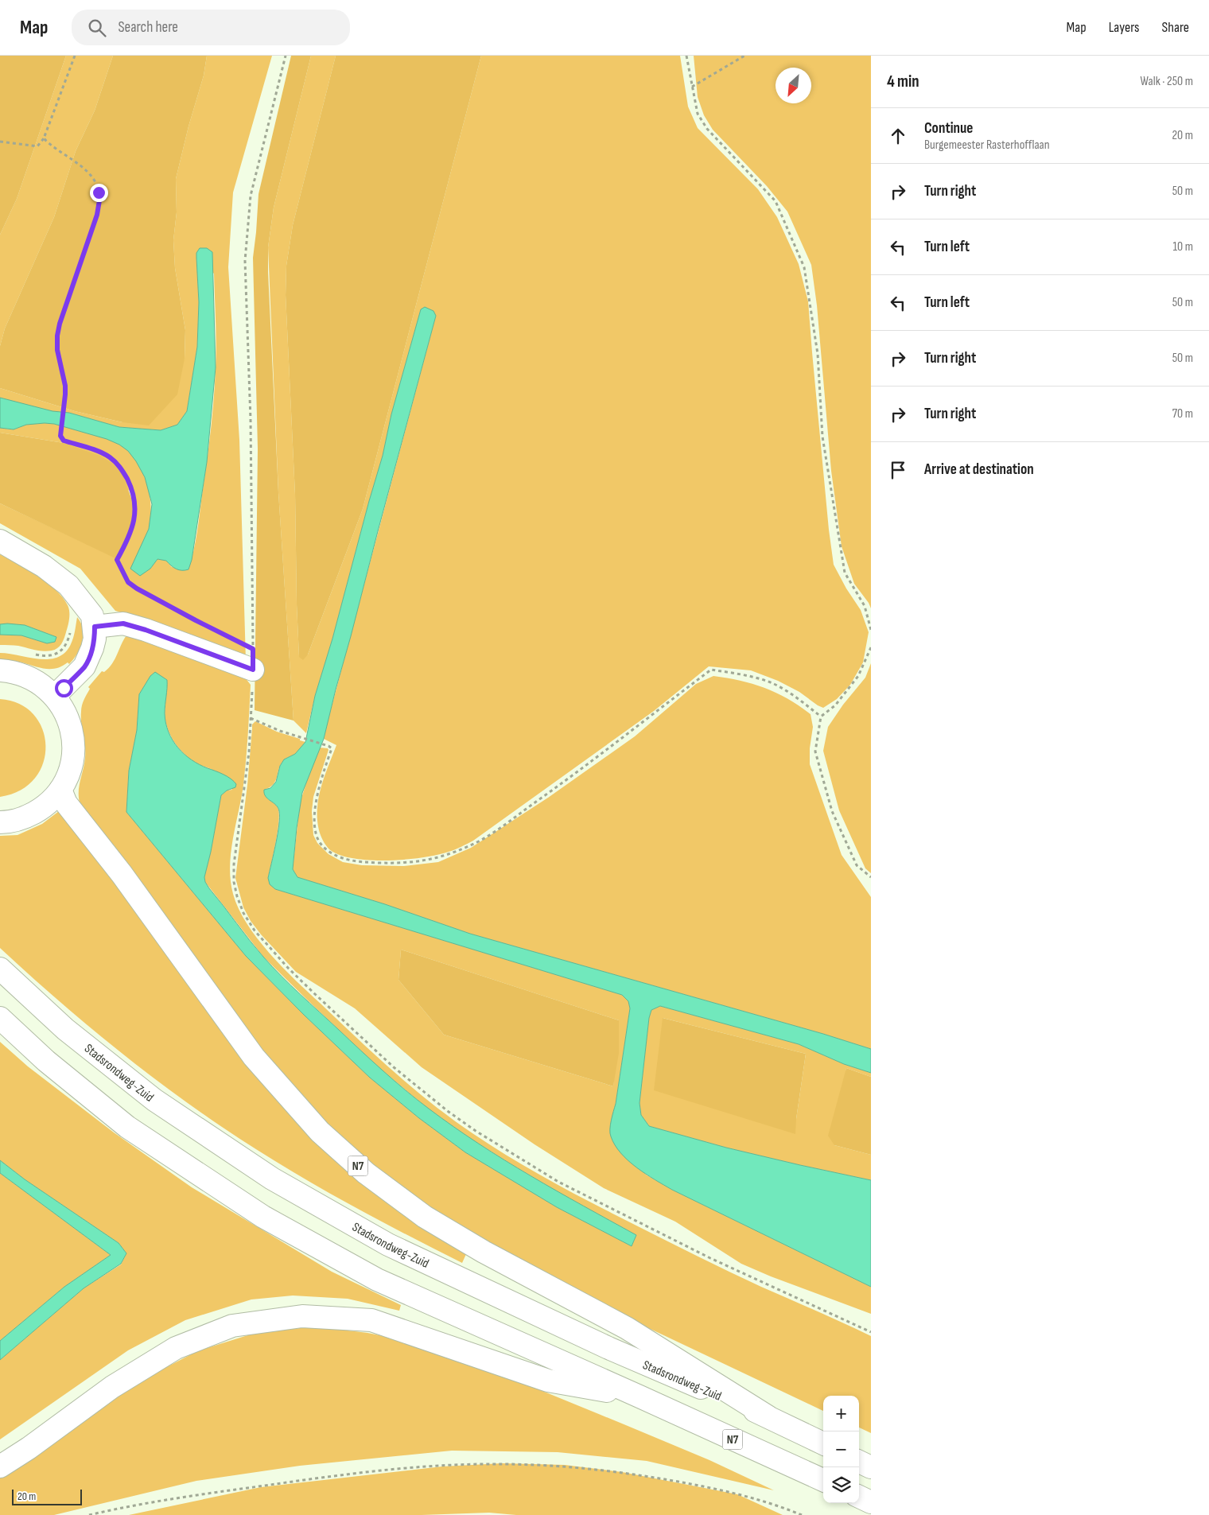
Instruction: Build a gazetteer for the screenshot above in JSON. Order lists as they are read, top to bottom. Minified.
{"streets":{"main road":["Stadsrondweg-Zuid","N7"]},"crossings":[["Stadsrondweg-Zuid","N7"]],"scale_bar":"20 m","north":"bottom left","page":{"header":"Map","search":"Search here","nav":["Map","Layers","Share"],"heading":["4 min","Walk · 250 m"],"list":[["Continue","Burgemeester Rasterhofflaan","20 m"],["Turn right","50 m"],["Turn left","10 m"],["Turn left","50 m"],["Turn right","50 m"],["Turn right","70 m"],"Arrive at destination"],"map_buttons":["+","−"],"scale":"20 m"}}
